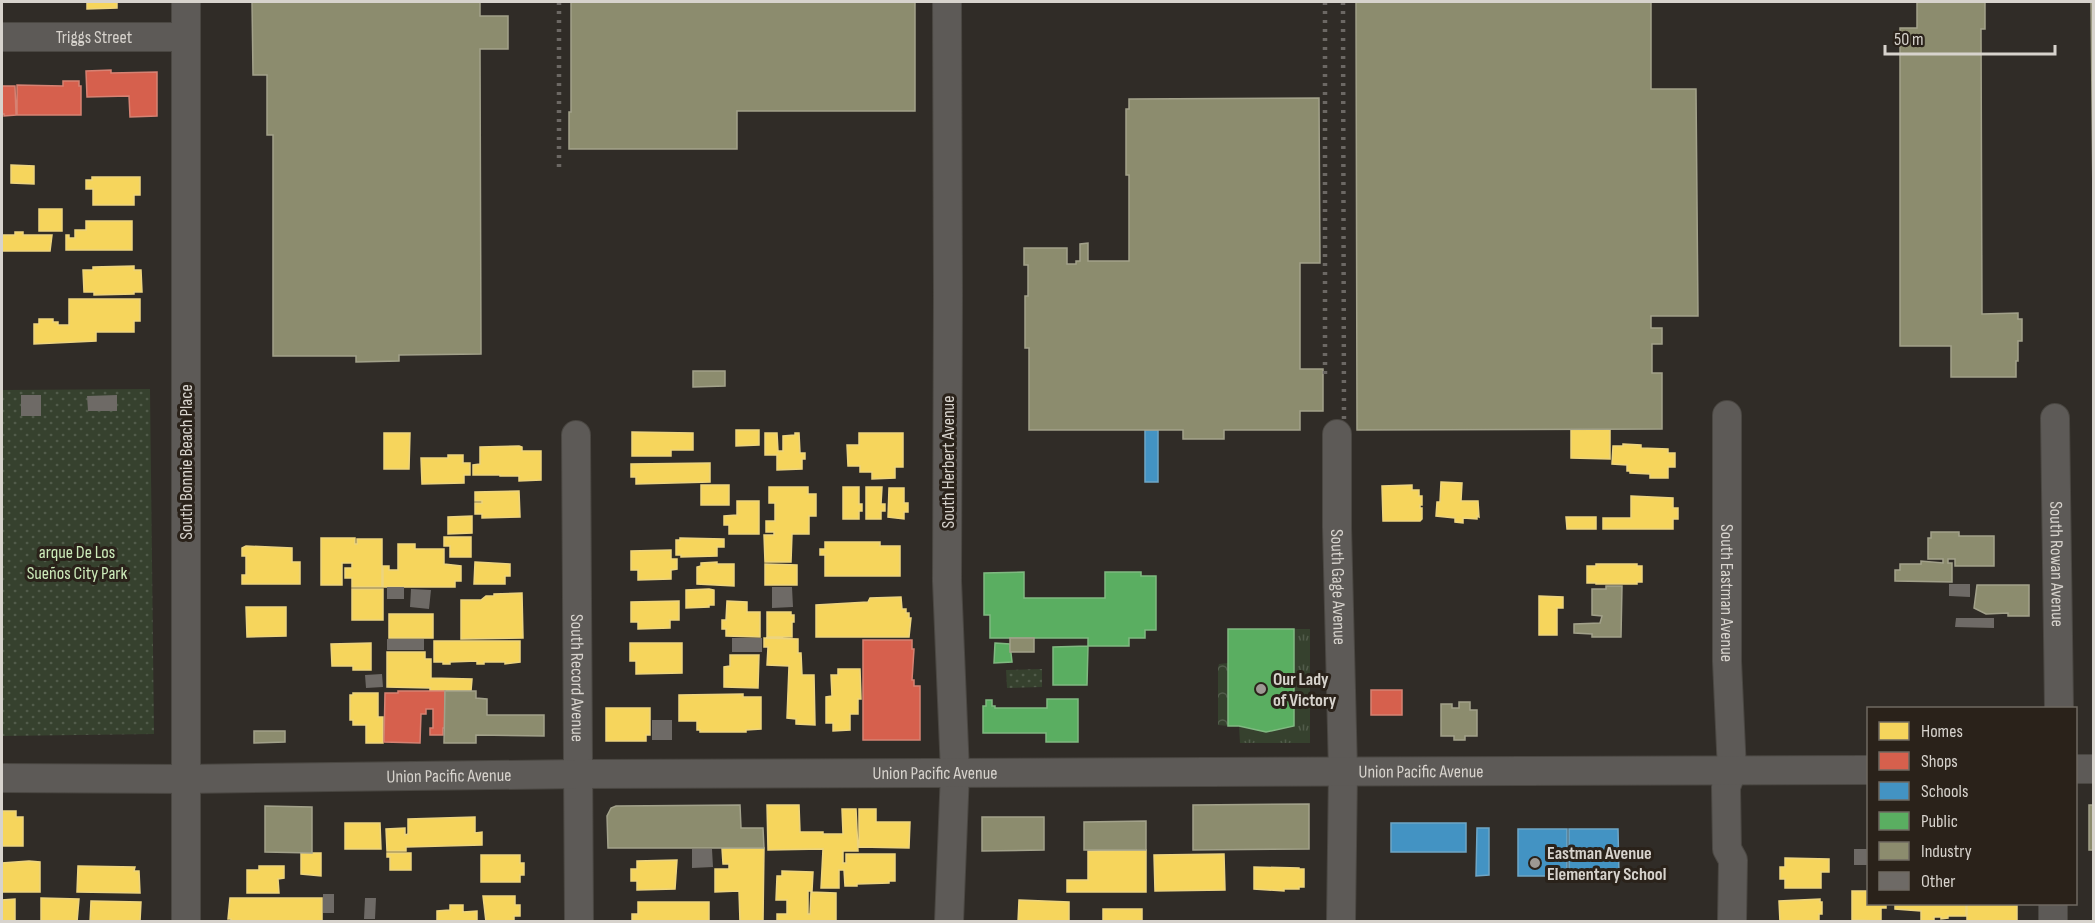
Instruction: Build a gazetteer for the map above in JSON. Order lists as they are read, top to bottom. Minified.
{"streets":{"street":["Triggs Street","South Bonnie Beach Place","South Herbert Avenue","South Rowan Avenue","South Gage Avenue","South Eastman Avenue","South Record Avenue","Union Pacific Avenue"]},"crossings":[["Triggs Street","South Bonnie Beach Place"],["South Bonnie Beach Place","Union Pacific Avenue"],["South Herbert Avenue","Union Pacific Avenue"],["South Gage Avenue","Union Pacific Avenue"],["South Eastman Avenue","Union Pacific Avenue"],["South Record Avenue","Union Pacific Avenue"]],"parks":["arque De Los Sueños City Park"],"places":["Our Lady of Victory","Eastman Avenue Elementary School"],"legend":["Homes","Shops","Schools","Public","Industry","Other"],"scale_bar":"50 m"}
